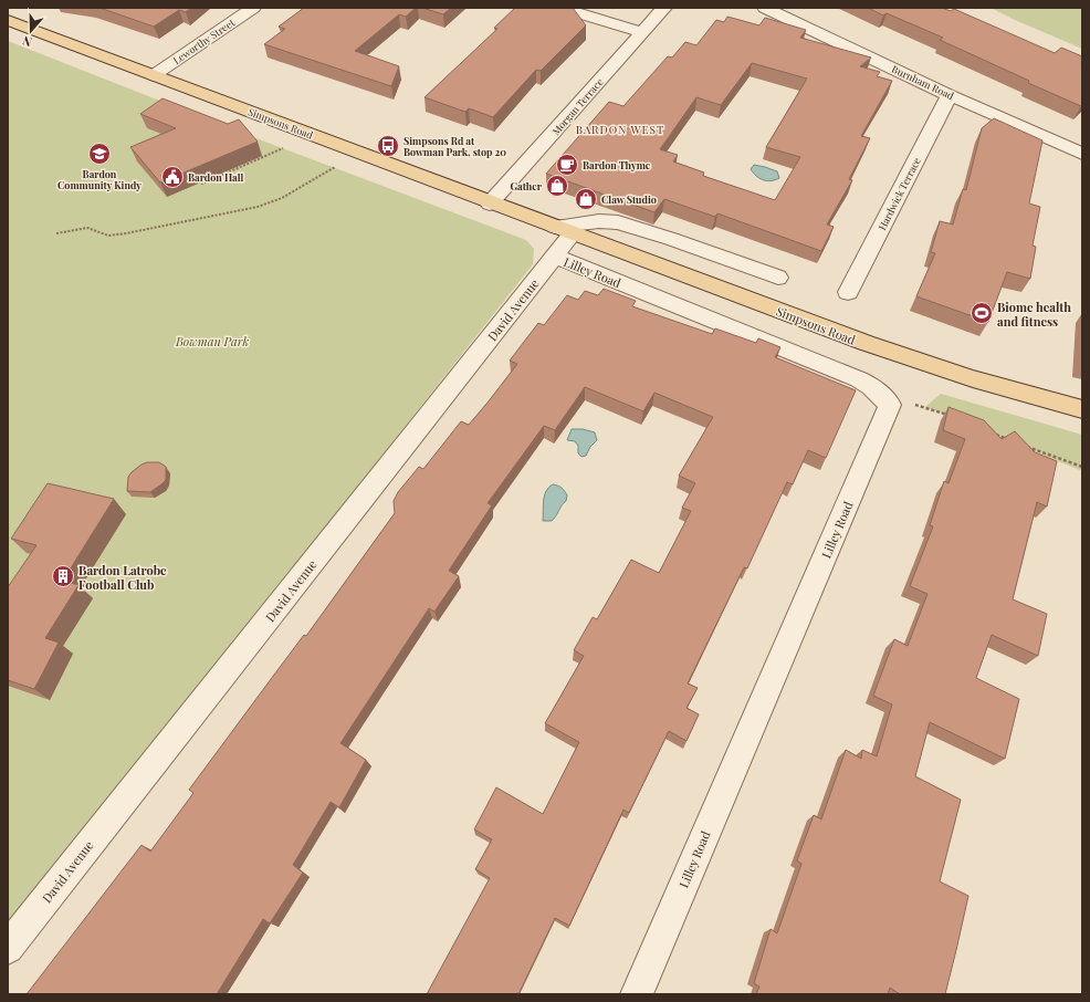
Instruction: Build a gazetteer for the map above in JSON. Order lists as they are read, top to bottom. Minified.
{"streets":{"main road":["Simpsons Road"],"street":["Leworthy Street","Burnham Road","Morgan Terrace","Hardwick Terrace","Lilley Road","David Avenue"]},"crossings":[["Leworthy Street","Simpsons Road"],["Burnham Road","Hardwick Terrace"],["Morgan Terrace","Simpsons Road"],["Simpsons Road","David Avenue"],["Lilley Road","David Avenue"]],"districts":["BARDON WEST"],"parks":["Bowman Park"],"places":{"bus stop":["Simpsons Rd at Bowman Park, stop 20"],"school or university":["Bardon Community Kindy"],"cafe":["Bardon Thyme"],"public building":["Bardon Hall"],"shop":["Gather","Claw Studio"],"sports":["Biome health and fitness"],"building":["Bardon Latrobe Football Club"]},"north":"bottom"}
